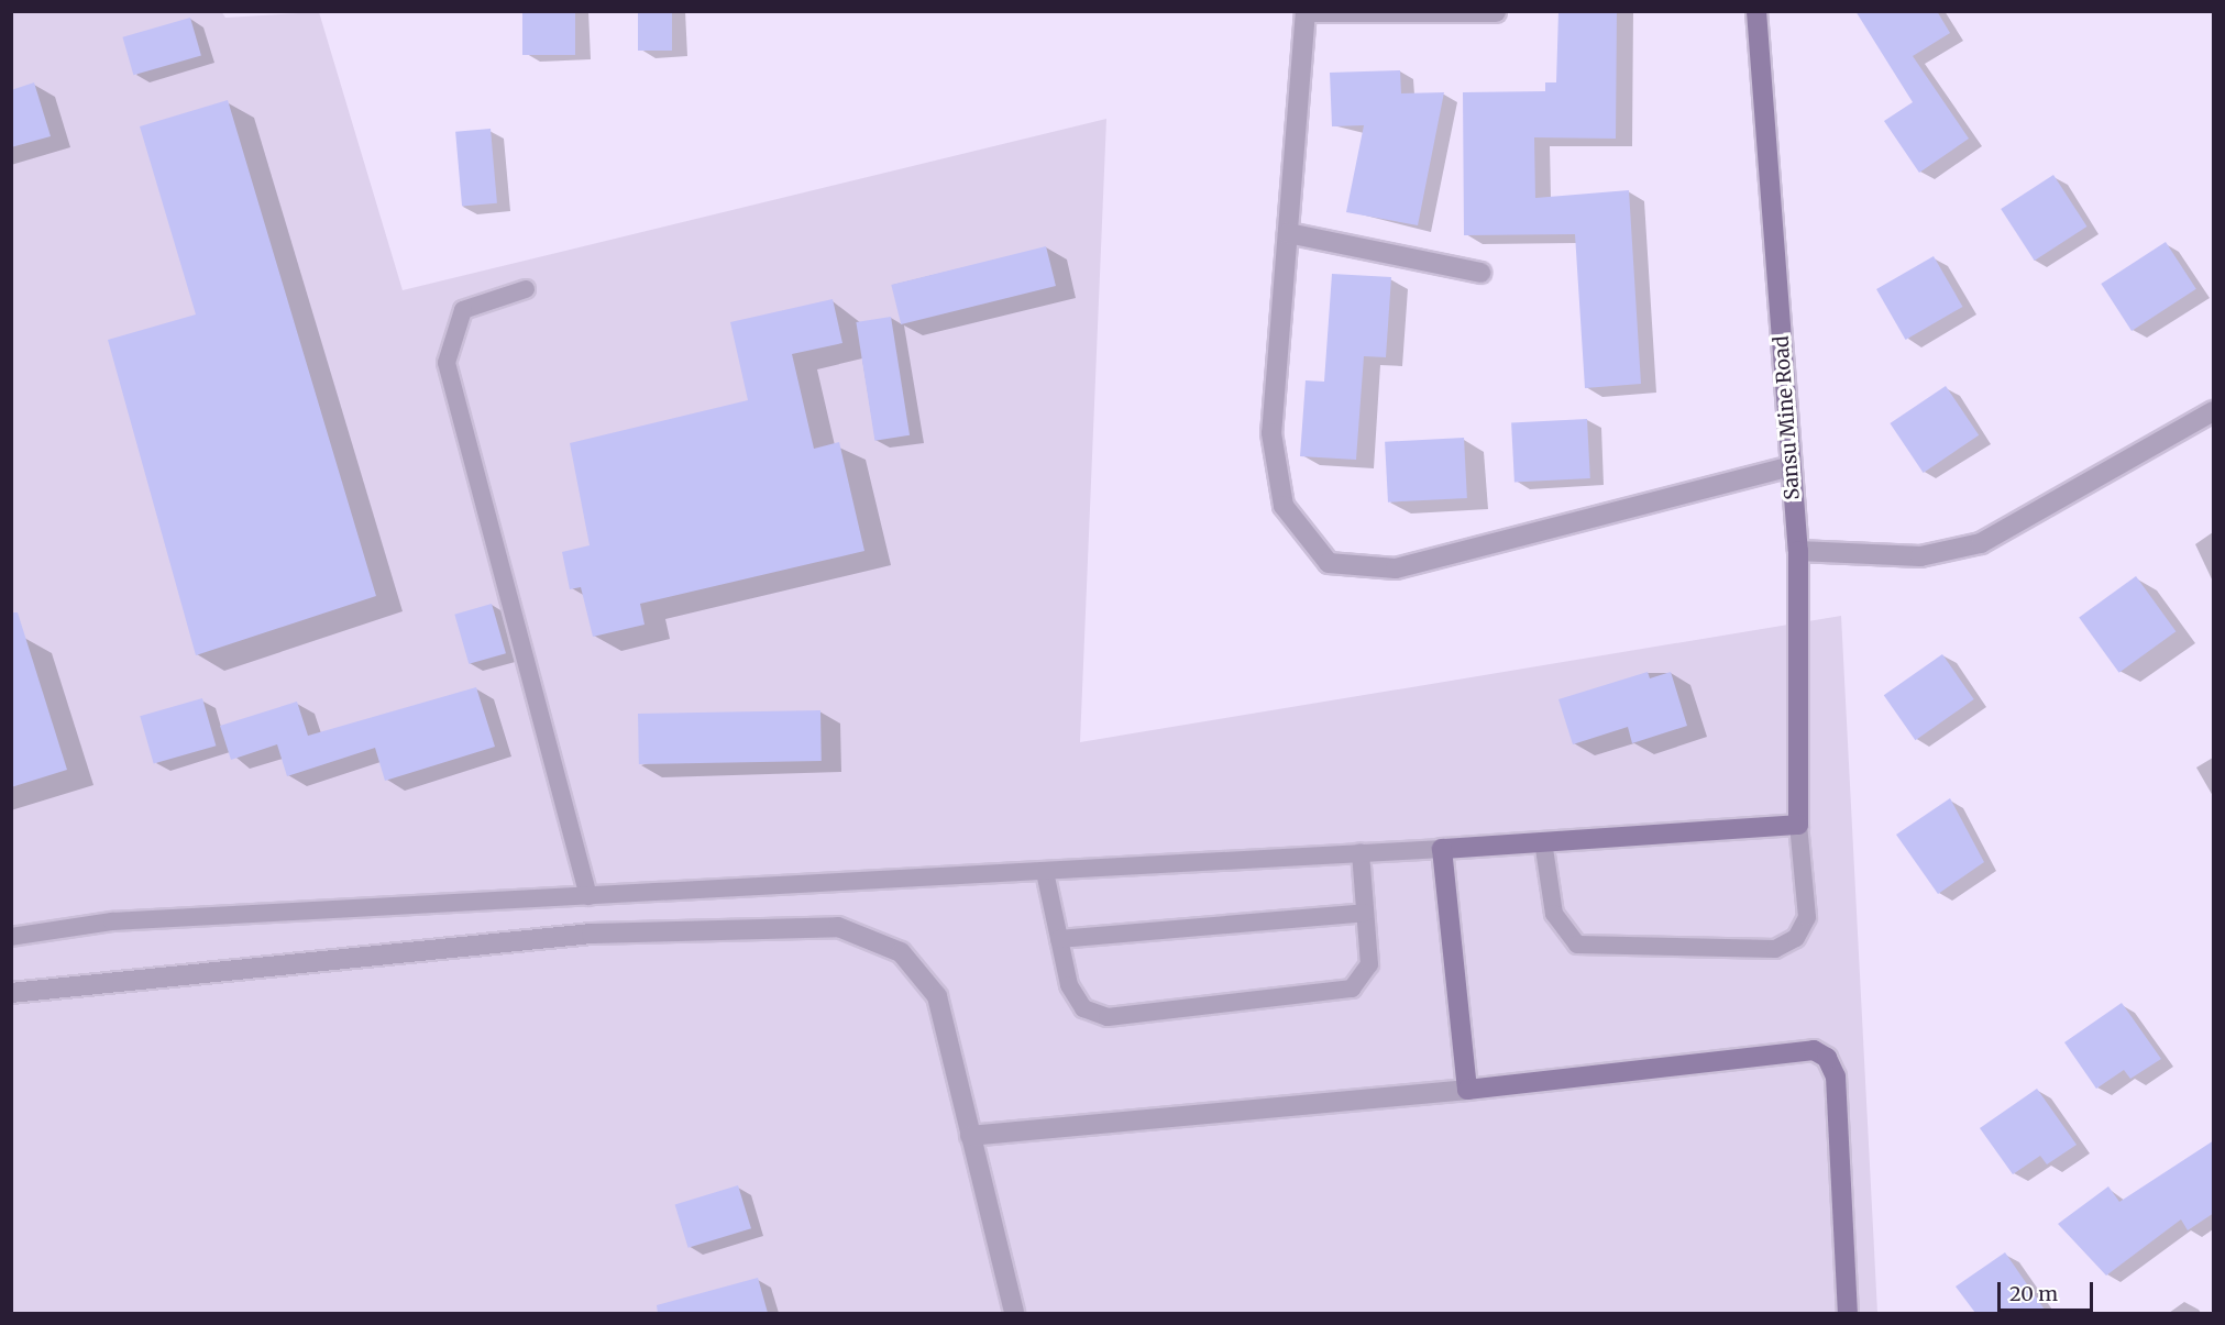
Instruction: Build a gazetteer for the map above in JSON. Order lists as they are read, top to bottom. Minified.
{"streets":{"street":["Sansu Mine Road"]},"scale_bar":"20 m"}
